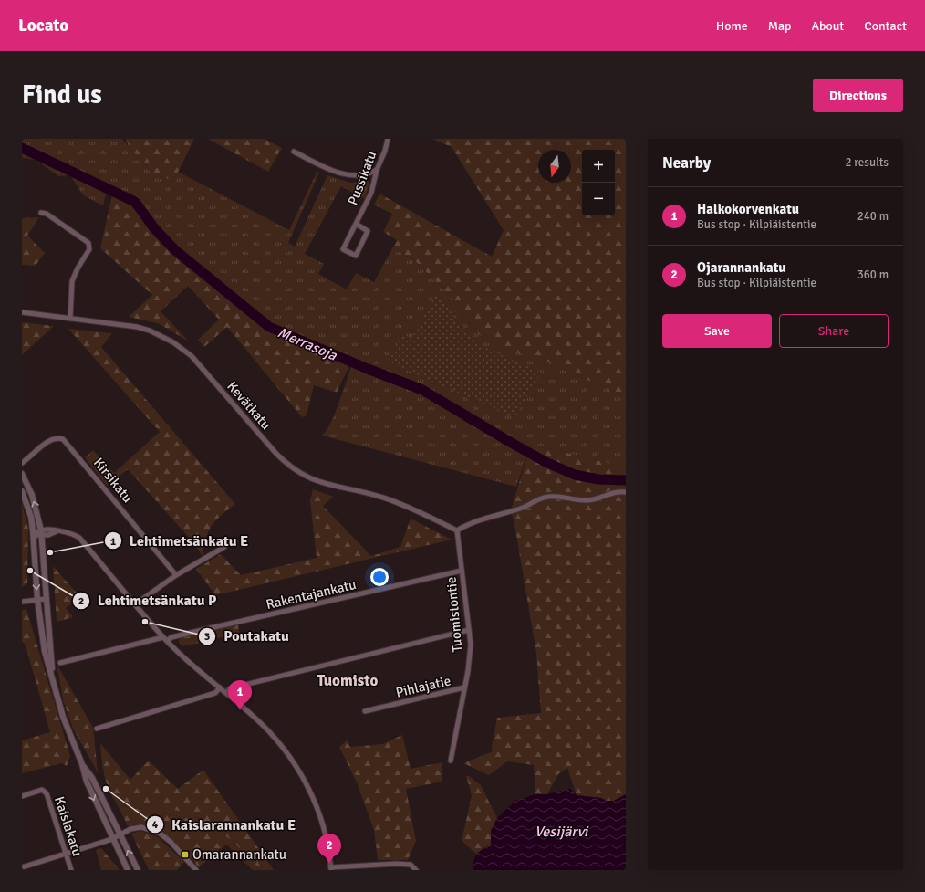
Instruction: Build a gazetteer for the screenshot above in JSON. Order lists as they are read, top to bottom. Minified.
{"streets":{"street":["Pussikatu","Kevätkatu","Kirsikatu","Rakentajankatu","Tuomistontie","Pihlajatie","Kaislakatu"]},"crossings":[["Kevätkatu","Tuomistontie"],["Rakentajankatu","Tuomistontie"],["Tuomistontie","Pihlajatie"]],"districts":["Tuomisto"],"water":["Merrasoja","Vesijärvi"],"places":{"other":["Lehtimetsänkatu E","Lehtimetsänkatu P","Poutakatu","Kaislarannankatu E"],"transit":["Omarannankatu"]},"north":"bottom","page":{"header":"Locato","nav":["Home","Map","About","Contact"],"buttons":["Directions",["Save","Share"]],"title":"Find us","heading":["Nearby","2 results"],"map_buttons":["+","−"],"list":[{"mark":"1","name":"Halkokorvenkatu","note":"Bus stop · Kilpiäistentie","value":"240 m"},{"mark":"2","name":"Ojarannankatu","note":"Bus stop · Kilpiäistentie","value":"360 m"}],"pins":["1","2"]}}
